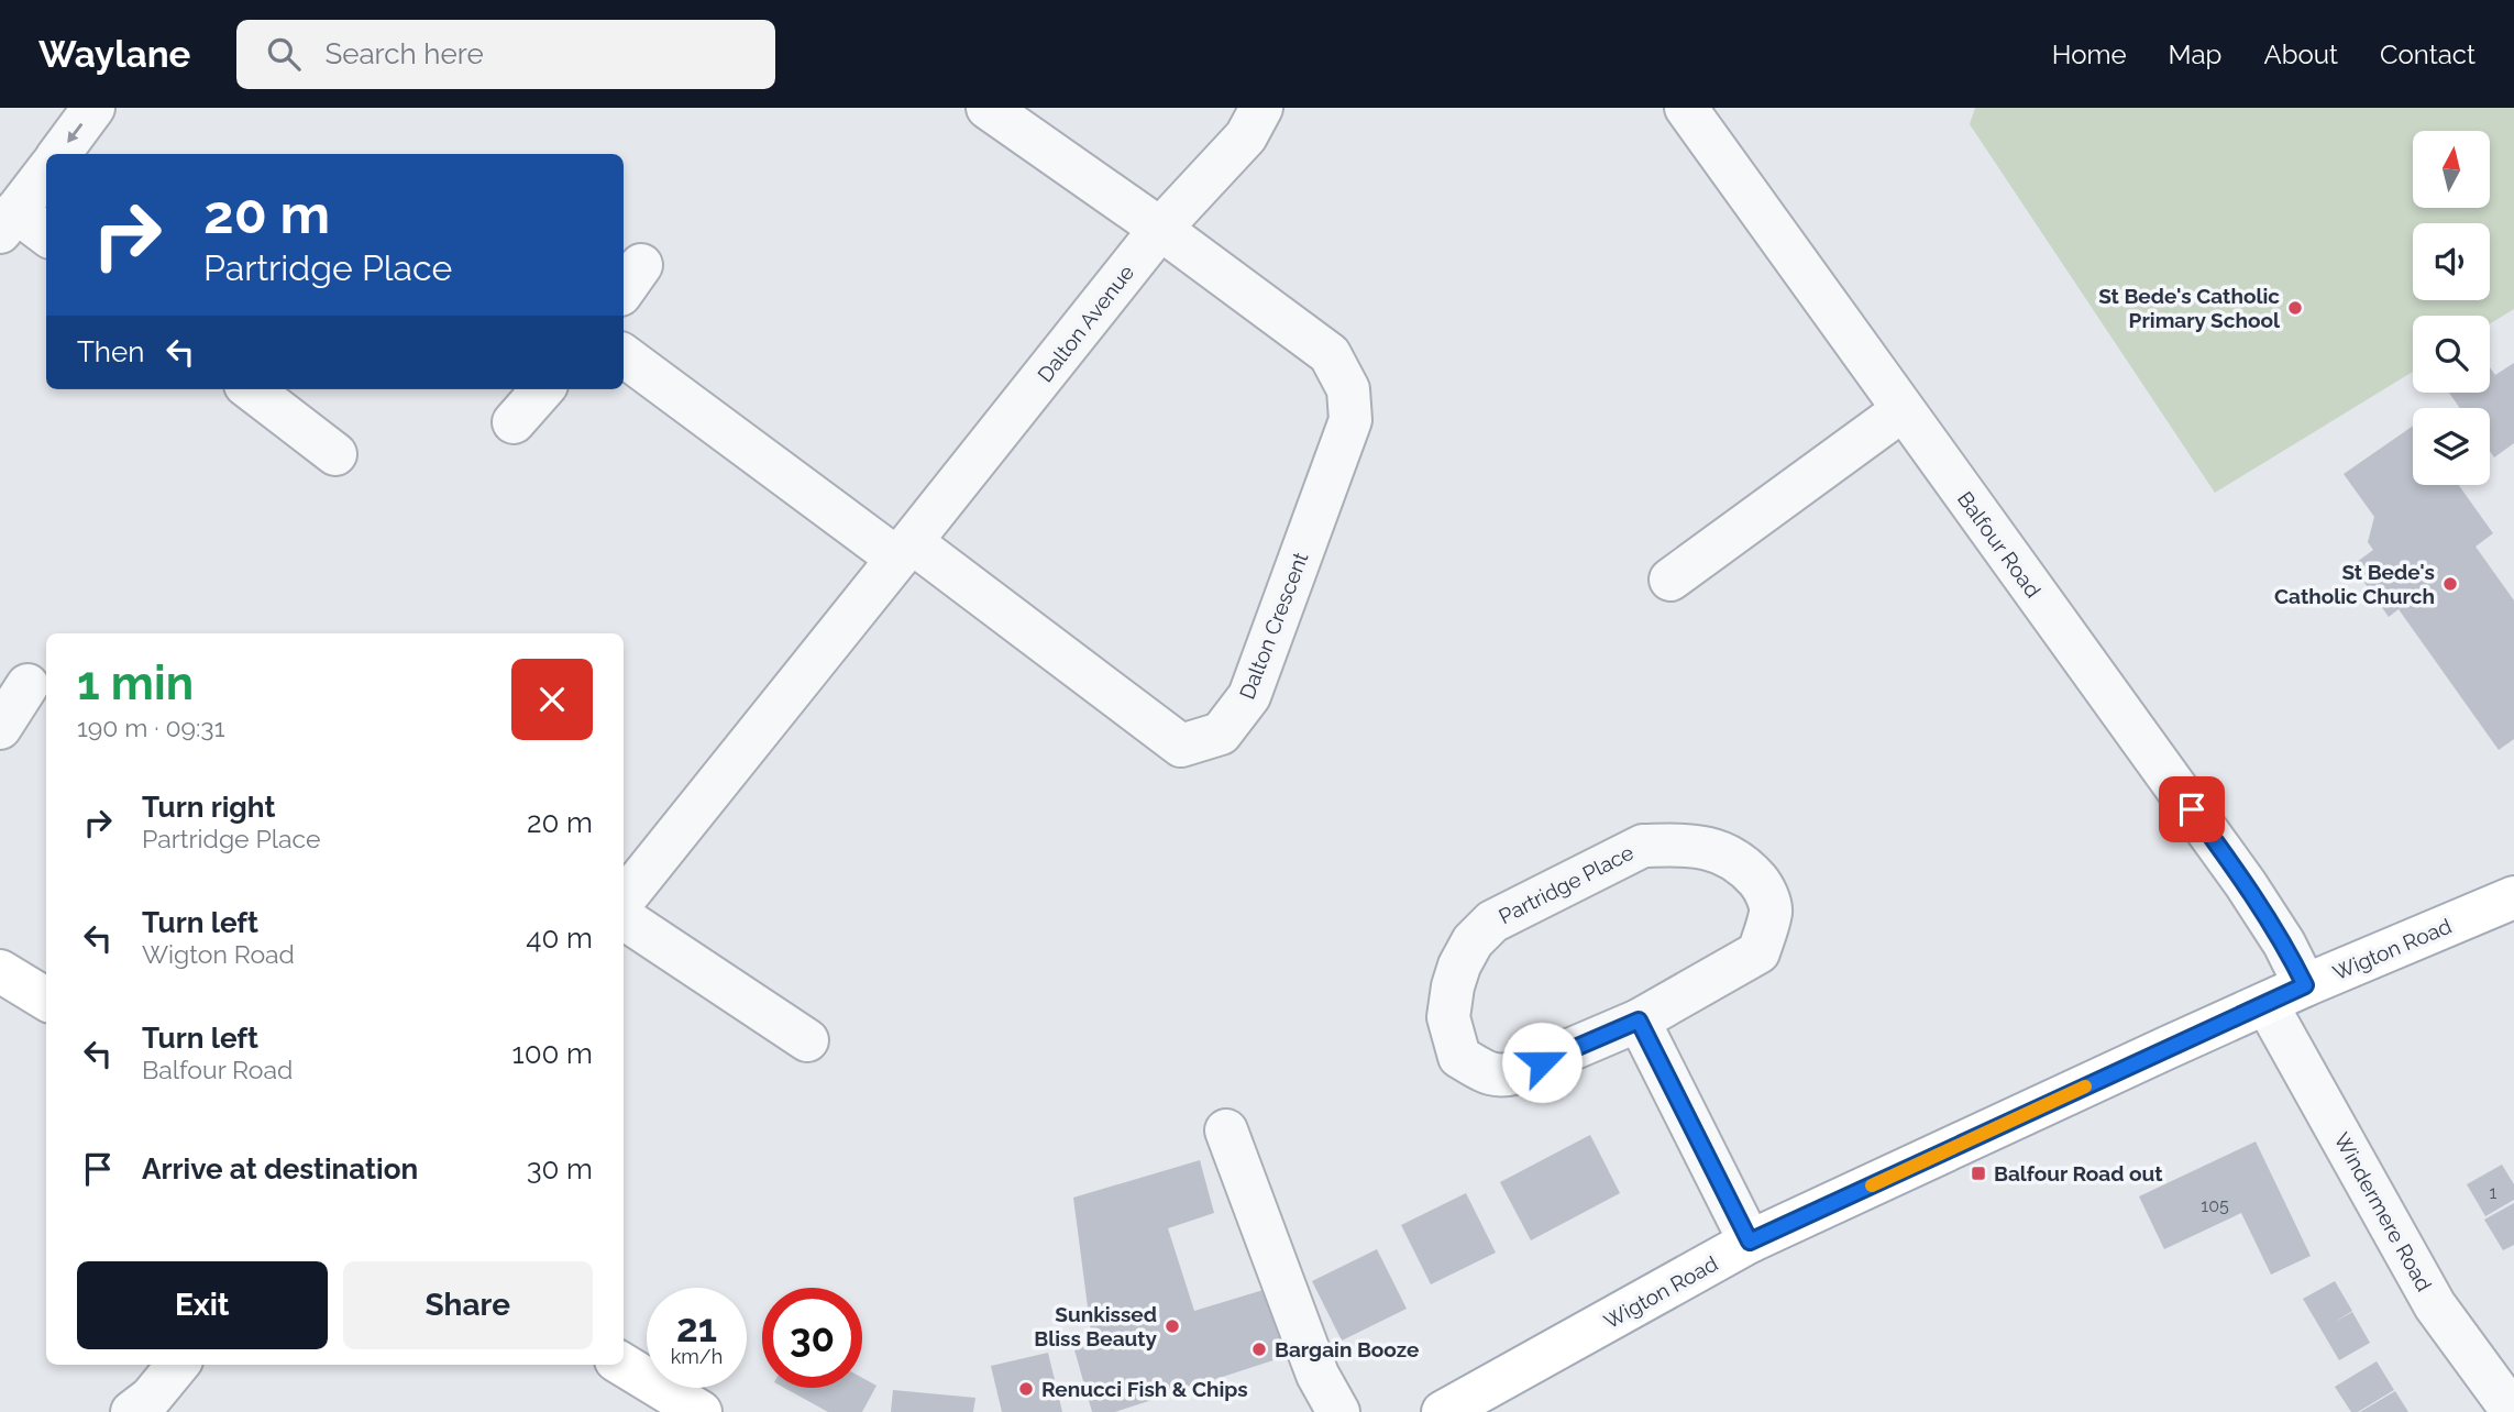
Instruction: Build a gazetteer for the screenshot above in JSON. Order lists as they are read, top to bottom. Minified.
{"streets":{"main road":["Wigton Road"],"street":["Dalton Avenue","Balfour Road","Dalton Crescent","Partridge Place","Windermere Road"]},"crossings":[["Dalton Avenue","Dalton Crescent"],["Balfour Road","Wigton Road"],["Wigton Road","Windermere Road"]],"places":{"other":["St Bede's Catholic Primary School","St Bede's Catholic Church","Sunkissed Bliss Beauty","Bargain Booze","Renucci Fish & Chips"],"transit":["Balfour Road out"]},"house_numbers":["1","105"],"north":"top","page":{"header":"Waylane","search":"Search here","nav":["Home","Map","About","Contact"],"turn":["20 m","Partridge Place"],"then":"Then","heading":["1 min","190 m · 09:31"],"list":[{"name":"Turn right","note":"Partridge Place","value":"20 m"},{"name":"Turn left","note":"Wigton Road","value":"40 m"},{"name":"Turn left","note":"Balfour Road","value":"100 m"},{"name":"Arrive at destination","value":"30 m"}],"buttons":["Exit","Share"],"speed":"21 km/h","limit":"30"}}
